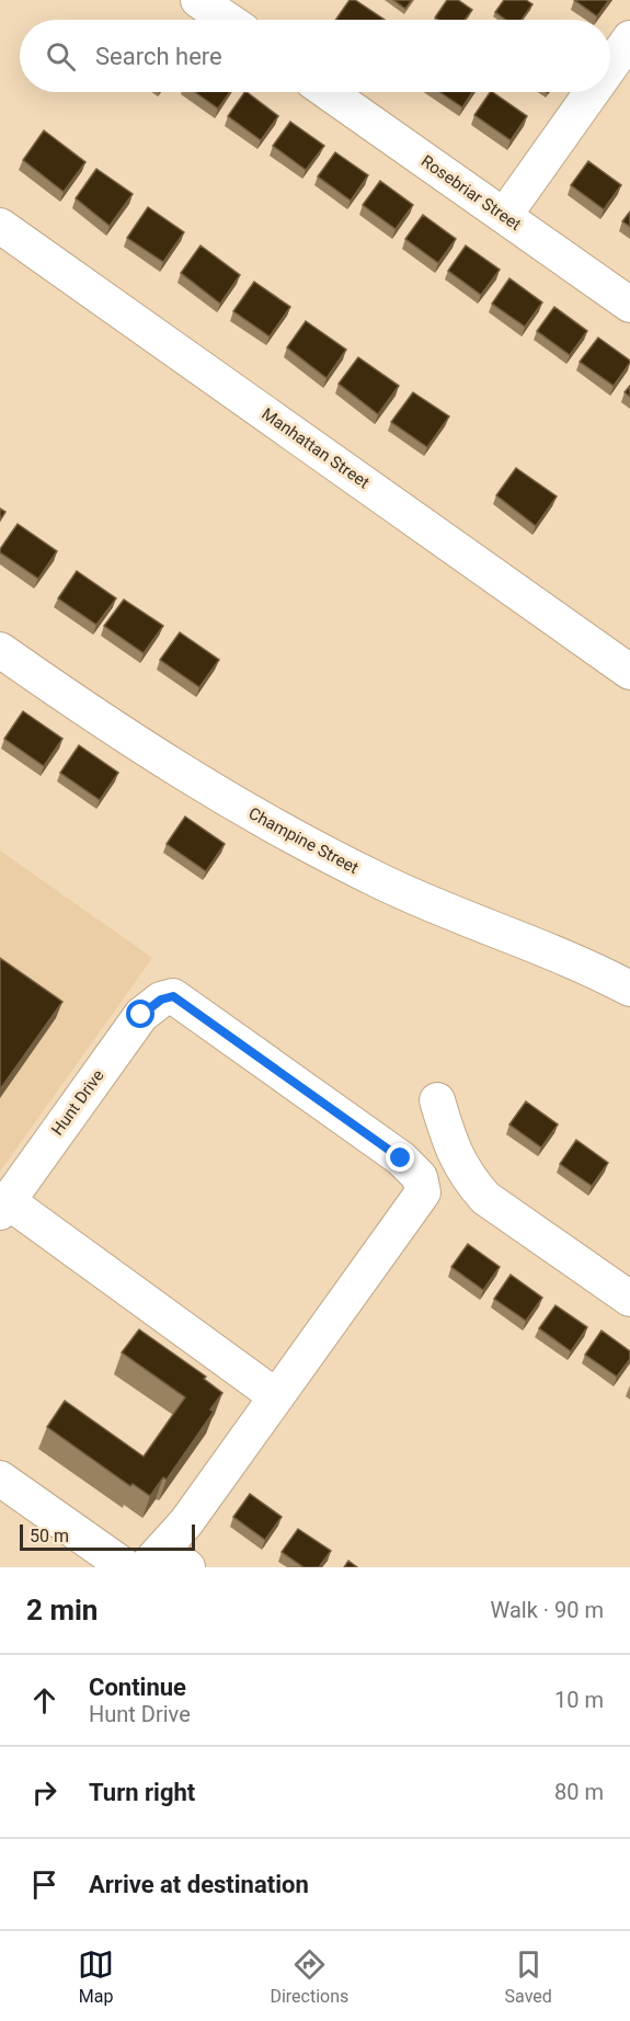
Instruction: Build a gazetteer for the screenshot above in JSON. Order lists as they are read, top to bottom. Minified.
{"streets":{"street":["Rosebriar Street","Manhattan Street","Champine Street","Hunt Drive"]},"scale_bar":"50 m","page":{"search":"Search here","scale":"50 m","heading":["2 min","Walk · 90 m"],"list":[["Continue","Hunt Drive","10 m"],["Turn right","80 m"],"Arrive at destination"],"nav":["Map","Directions","Saved"]}}
